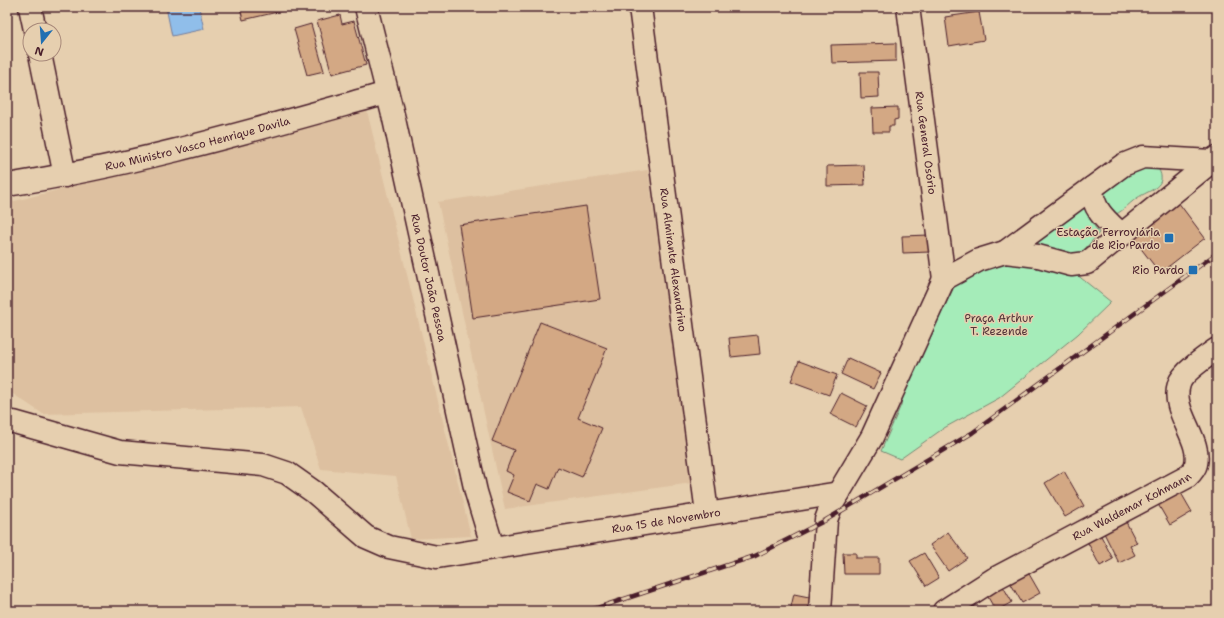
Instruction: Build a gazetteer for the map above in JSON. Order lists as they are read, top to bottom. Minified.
{"streets":{"street":["Rua General Osório","Rua Ministro Vasco Henrique Davila","Rua Almirante Alexandrino","Rua Doutor João Pessoa","Rua Waldemar Kohmann","Rua 15 de Novembro"]},"crossings":[["Rua Ministro Vasco Henrique Davila","Rua Doutor João Pessoa"],["Rua Almirante Alexandrino","Rua 15 de Novembro"],["Rua Doutor João Pessoa","Rua 15 de Novembro"]],"parks":["Praça Arthur T. Rezende"],"places":{"transit":["Estação Ferroviária de Rio Pardo","Rio Pardo"]},"north":"bottom"}
